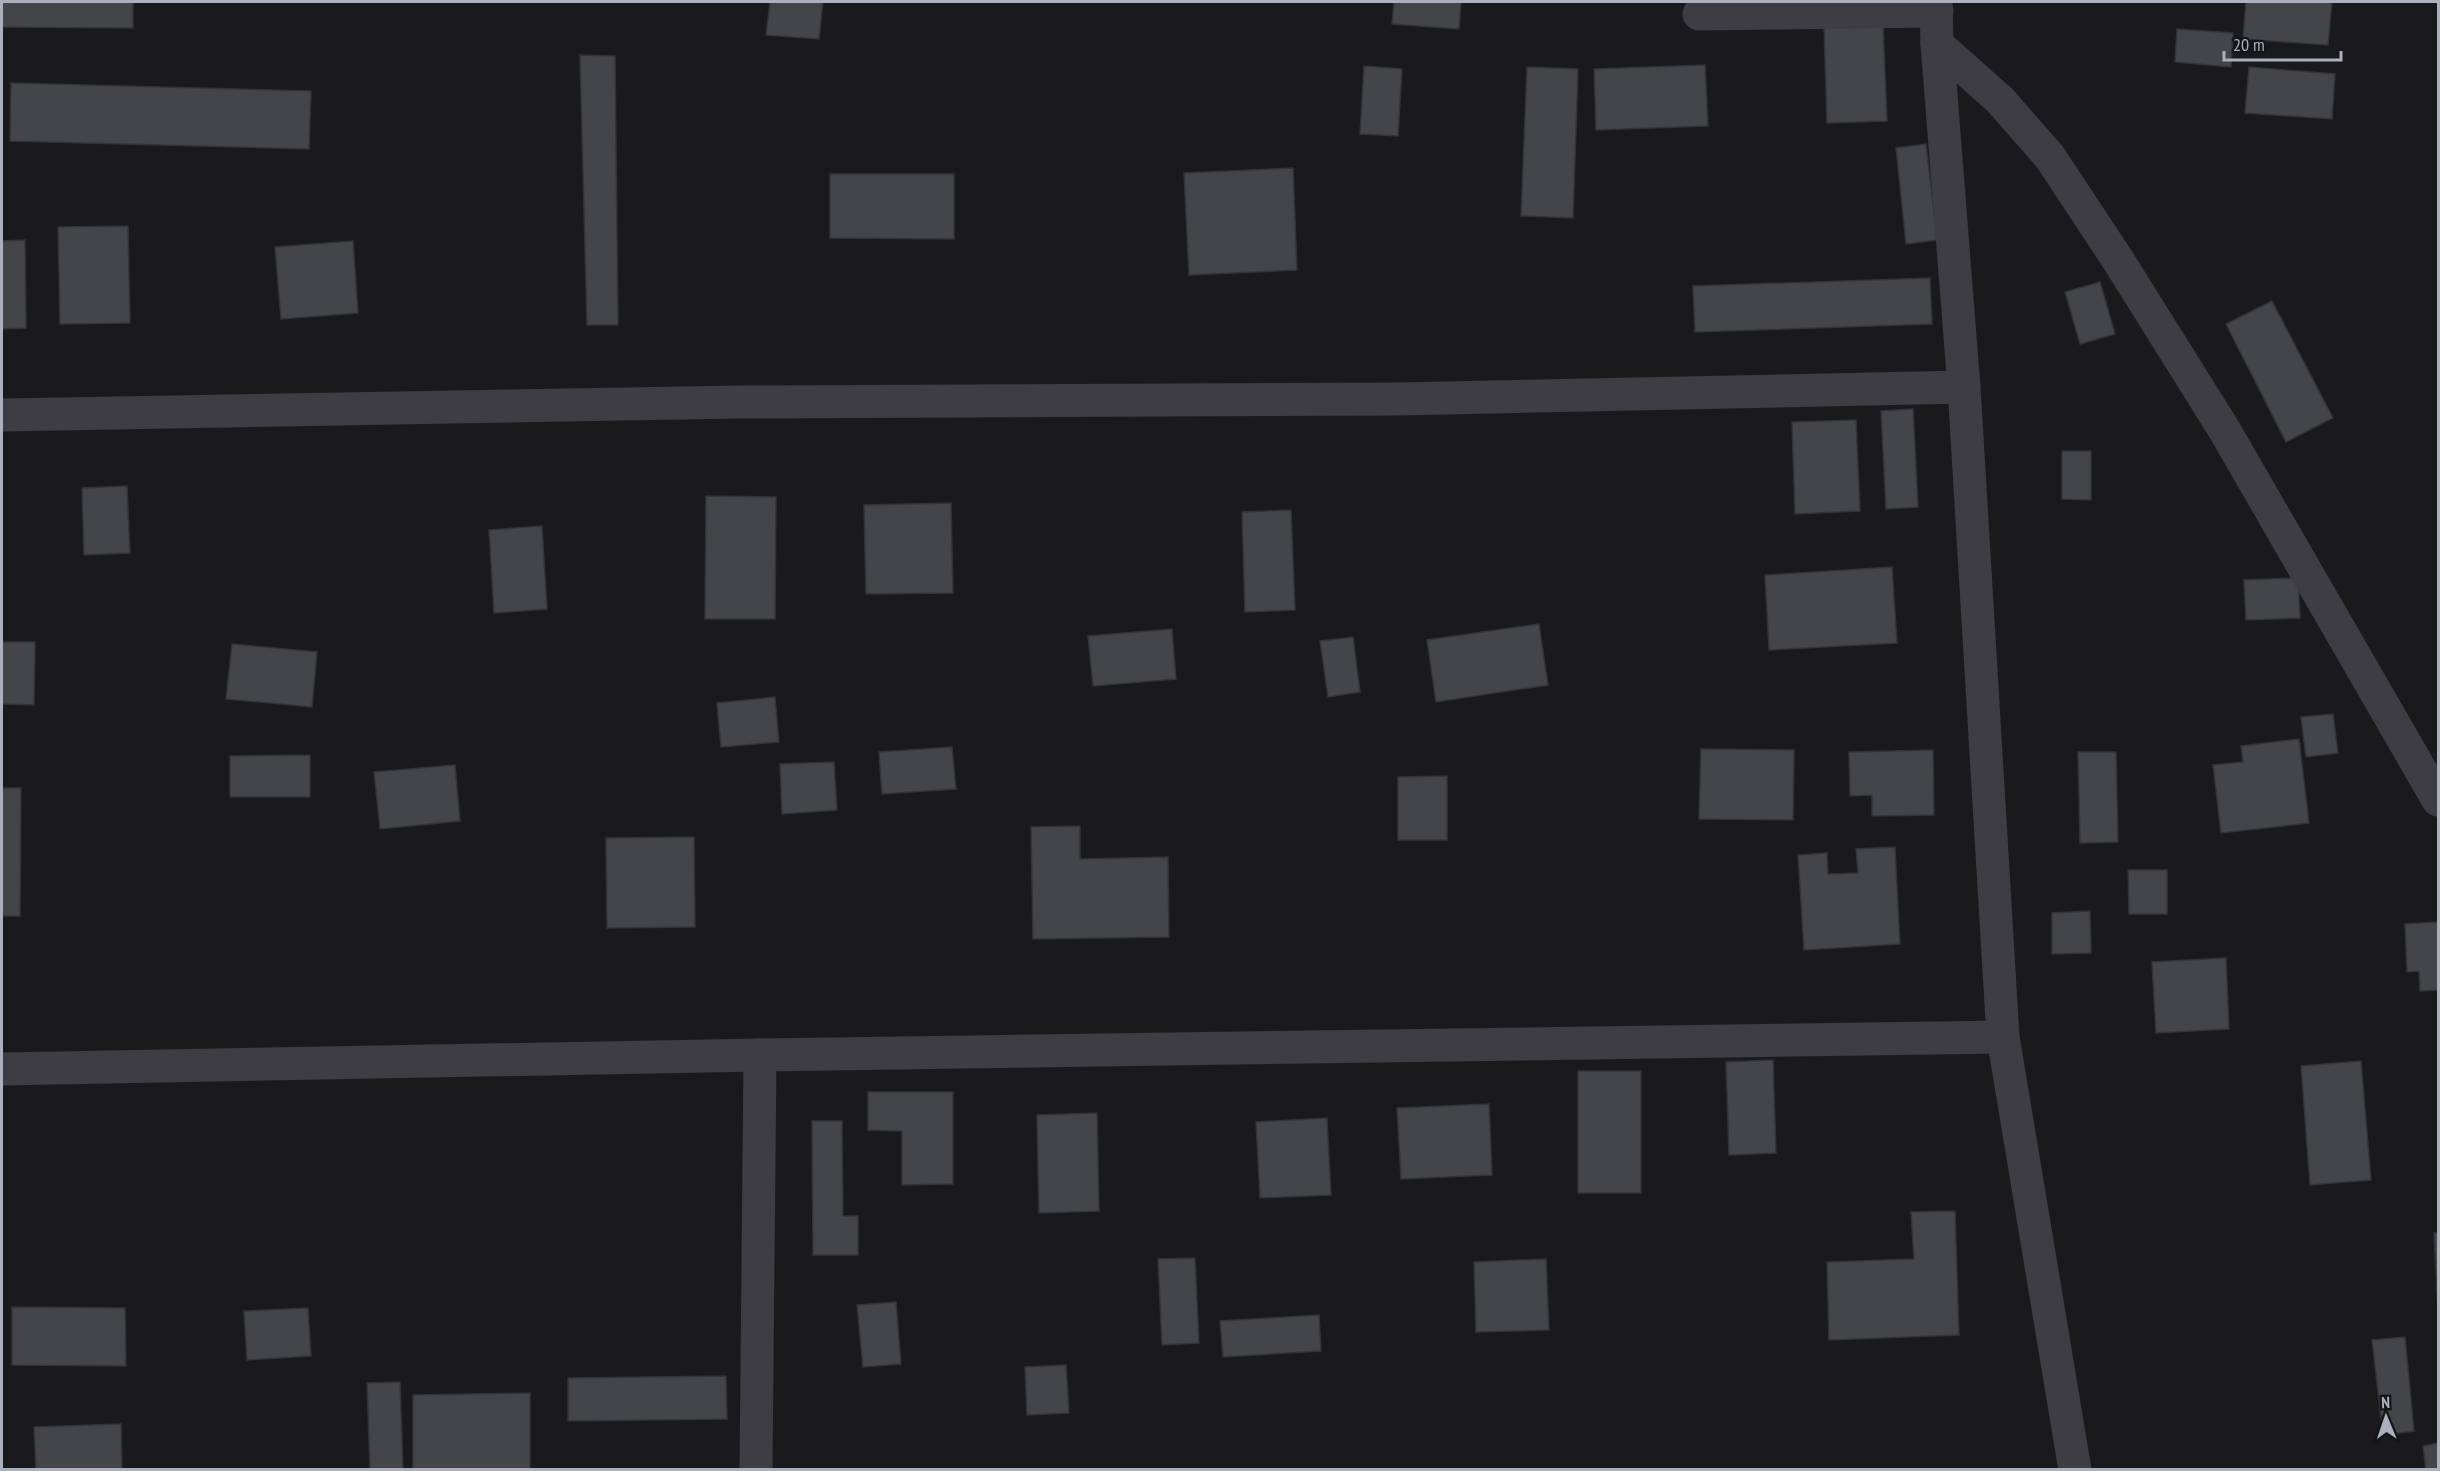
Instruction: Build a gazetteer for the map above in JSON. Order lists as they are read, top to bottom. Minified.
{"scale_bar":"20 m","north":"top"}
